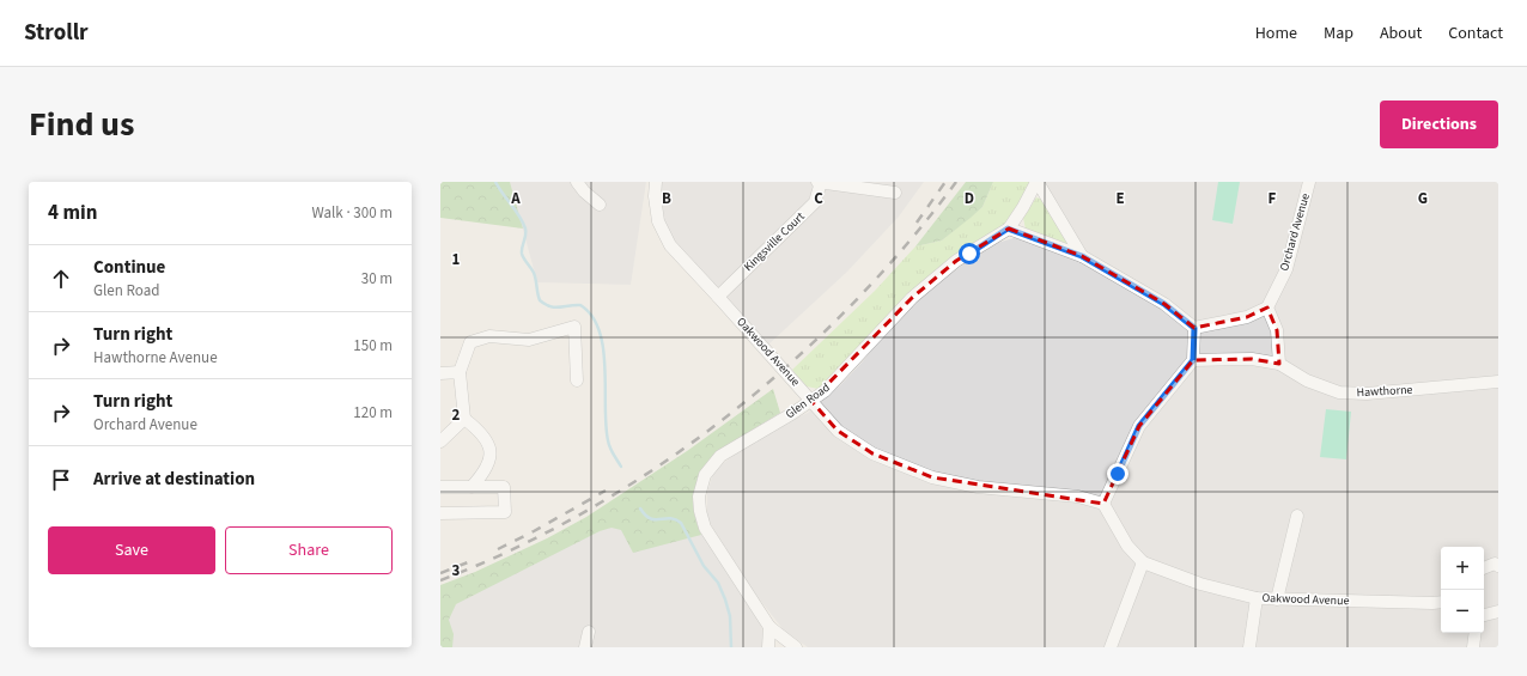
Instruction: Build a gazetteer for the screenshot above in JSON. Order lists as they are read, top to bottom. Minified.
{"streets":{"street":["Orchard Avenue","Kingsville Court","Oakwood Avenue","Hawthorne","Glen Road"]},"crossings":[["Kingsville Court","Oakwood Avenue"],["Oakwood Avenue","Glen Road"]],"page":{"header":"Strollr","nav":["Home","Map","About","Contact"],"title":"Find us","buttons":["Directions",["Save","Share"]],"heading":["4 min","Walk · 300 m"],"list":[["Continue","Glen Road","30 m"],["Turn right","Hawthorne Avenue","150 m"],["Turn right","Orchard Avenue","120 m"],"Arrive at destination"],"map_buttons":["+","−"]},"grid":{"columns":["A","B","C","D","E","F","G"],"rows":["1","2","3"]}}
